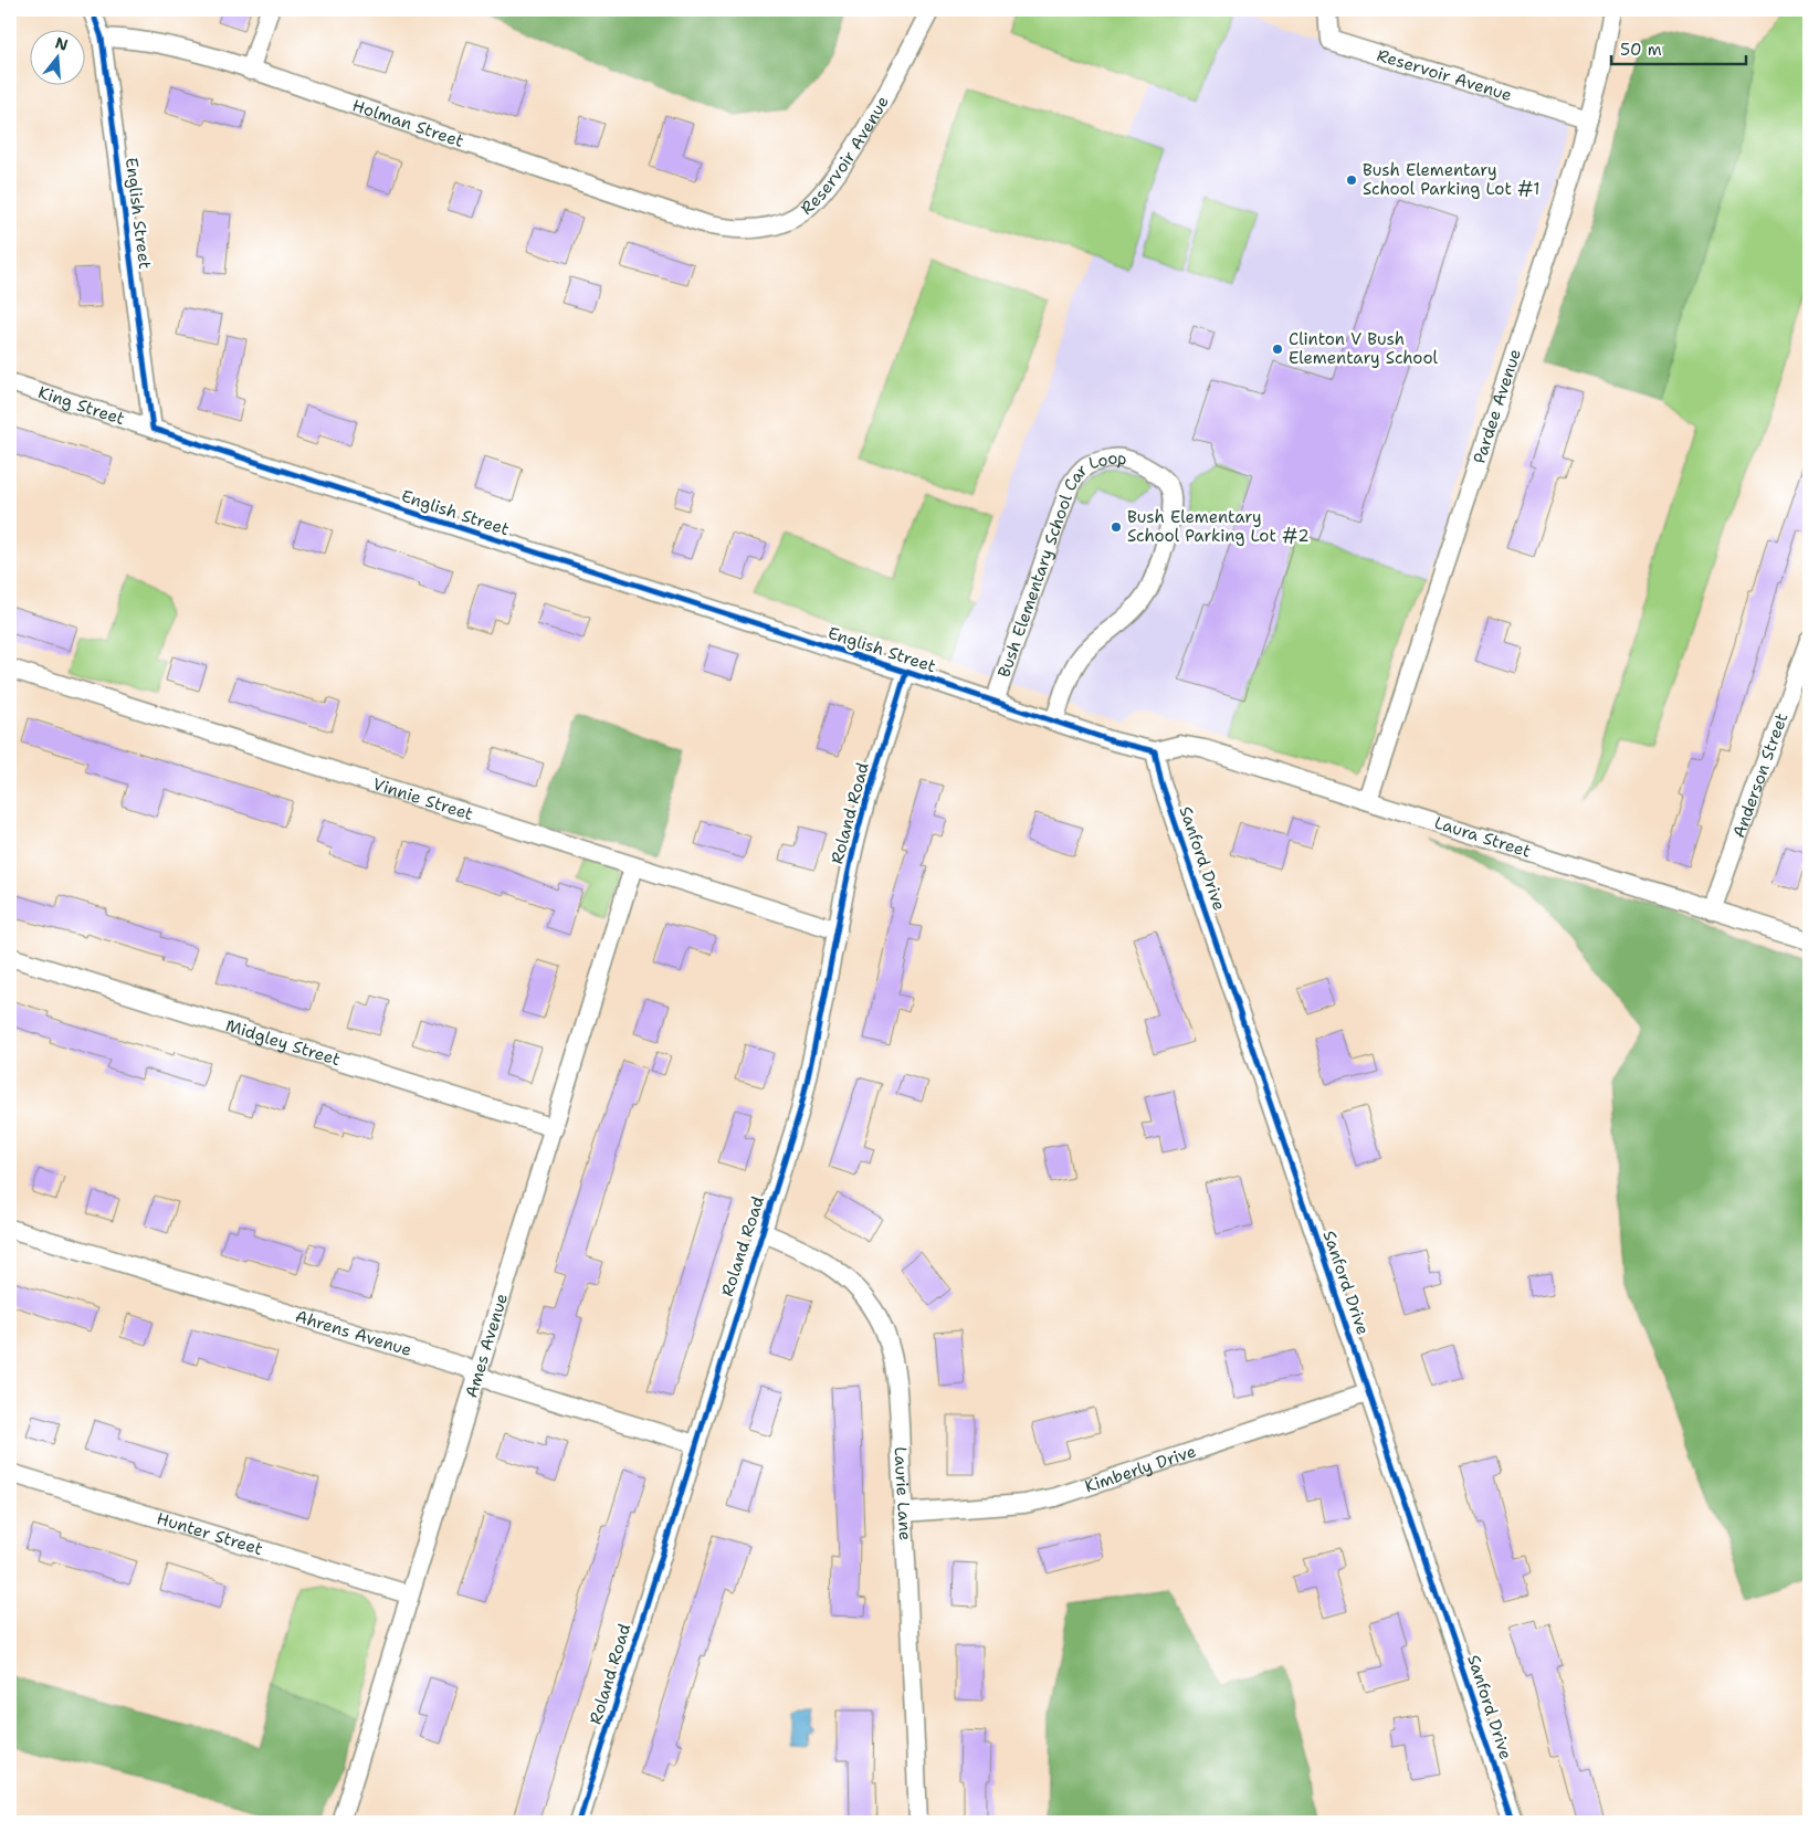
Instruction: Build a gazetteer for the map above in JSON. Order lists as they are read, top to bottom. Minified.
{"streets":{"street":["Reservoir Avenue","Holman Street","English Street","King Street","Pardee Avenue","Bush Elementary School Car Loop","Anderson Street","Vinnie Street","Roland Road","Laura Street","Sanford Drive","Midgley Street","Ahrens Avenue","Ames Avenue","Kimberly Drive","Laurie Lane","Hunter Street"]},"crossings":[["Reservoir Avenue","Holman Street"],["Reservoir Avenue","Pardee Avenue"],["Holman Street","English Street"],["English Street","King Street"],["English Street","Bush Elementary School Car Loop"],["English Street","Roland Road"],["English Street","Laura Street"],["English Street","Sanford Drive"],["Pardee Avenue","Laura Street"],["Anderson Street","Laura Street"],["Vinnie Street","Roland Road"],["Vinnie Street","Ames Avenue"],["Roland Road","Ahrens Avenue"],["Roland Road","Laurie Lane"],["Laura Street","Sanford Drive"],["Sanford Drive","Kimberly Drive"],["Midgley Street","Ames Avenue"],["Ahrens Avenue","Ames Avenue"],["Ames Avenue","Hunter Street"],["Kimberly Drive","Laurie Lane"]],"places":["Bush Elementary School Parking Lot #1","Clinton V Bush Elementary School","Bush Elementary School Parking Lot #2"],"scale_bar":"50 m","north":"top"}
